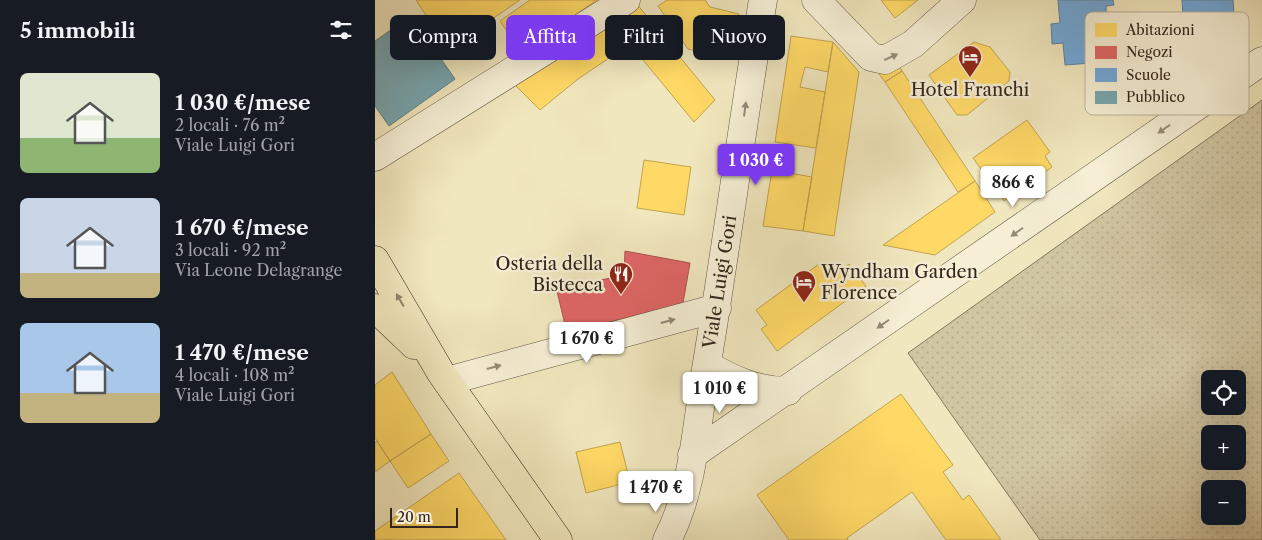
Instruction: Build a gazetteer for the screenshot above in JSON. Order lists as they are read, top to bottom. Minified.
{"streets":{"street":["Viale Luigi Gori"]},"one_way":["Viale Luigi Gori"],"places":{"hotel":["Hotel Franchi","Wyndham Garden Florence"],"restaurant":["Osteria della Bistecca"]},"legend":["Abitazioni","Negozi","Scuole","Pubblico"],"scale_bar":"20 m","page":{"heading":"5 immobili","chip":["Compra","Affitta","Filtri","Nuovo"],"list":[{"name":"1 030 €/mese","note":"2 locali · 76 m² · Viale Luigi Gori"},{"name":"1 670 €/mese","note":"3 locali · 92 m² · Via Leone Delagrange"},{"name":"1 470 €/mese","note":"4 locali · 108 m² · Viale Luigi Gori"}],"price":["1 030 €","866 €","1 670 €","1 010 €","1 470 €"],"map_buttons":["+","−"],"scale":"20 m"}}
